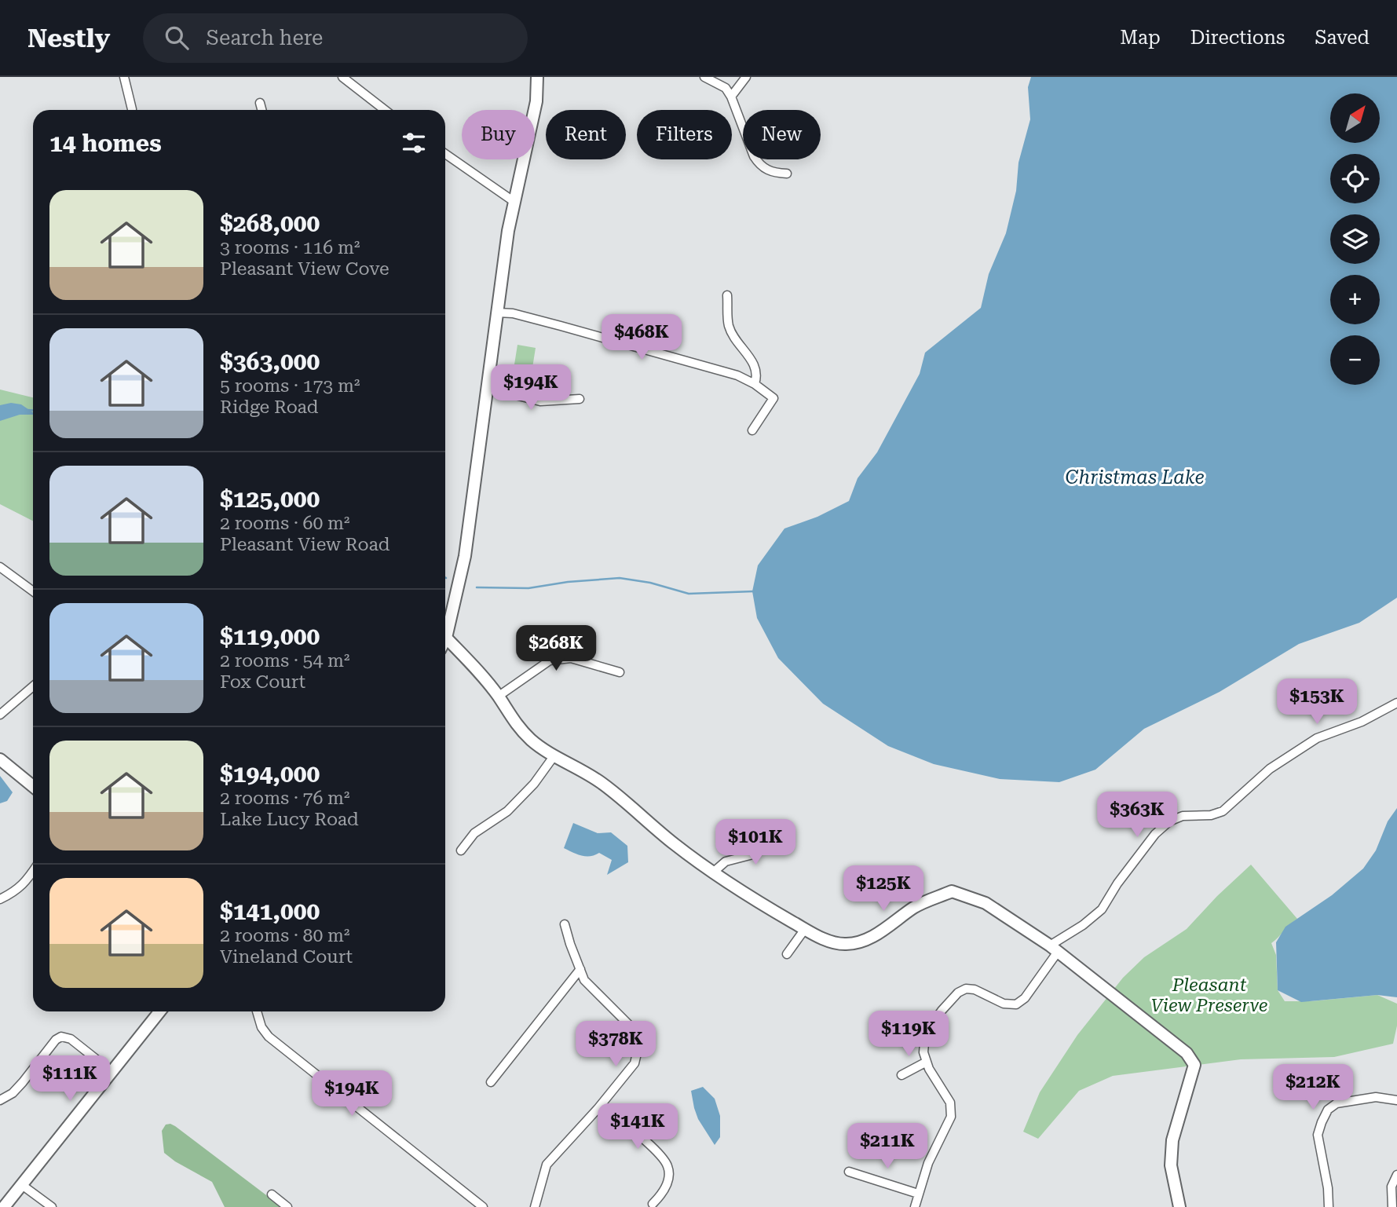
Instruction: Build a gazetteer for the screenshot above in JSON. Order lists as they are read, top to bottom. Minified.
{"water":["Christmas Lake"],"parks":["Pleasant View Preserve"],"north":"top right","page":{"header":"Nestly","search":"Search here","nav":["Map","Directions","Saved"],"map_buttons":["+","−"],"chip":["Buy","Rent","Filters","New"],"heading":"14 homes","list":[{"name":"$268,000","note":"3 rooms · 116 m² · Pleasant View Cove"},{"name":"$363,000","note":"5 rooms · 173 m² · Ridge Road"},{"name":"$125,000","note":"2 rooms · 60 m² · Pleasant View Road"},{"name":"$119,000","note":"2 rooms · 54 m² · Fox Court"},{"name":"$194,000","note":"2 rooms · 76 m² · Lake Lucy Road"},{"name":"$141,000","note":"2 rooms · 80 m² · Vineland Court"}],"price":["$468K","$194K","$268K","$153K","$363K","$101K","$125K","$119K","$378K","$111K","$212K","$194K","$141K","$211K"]}}
